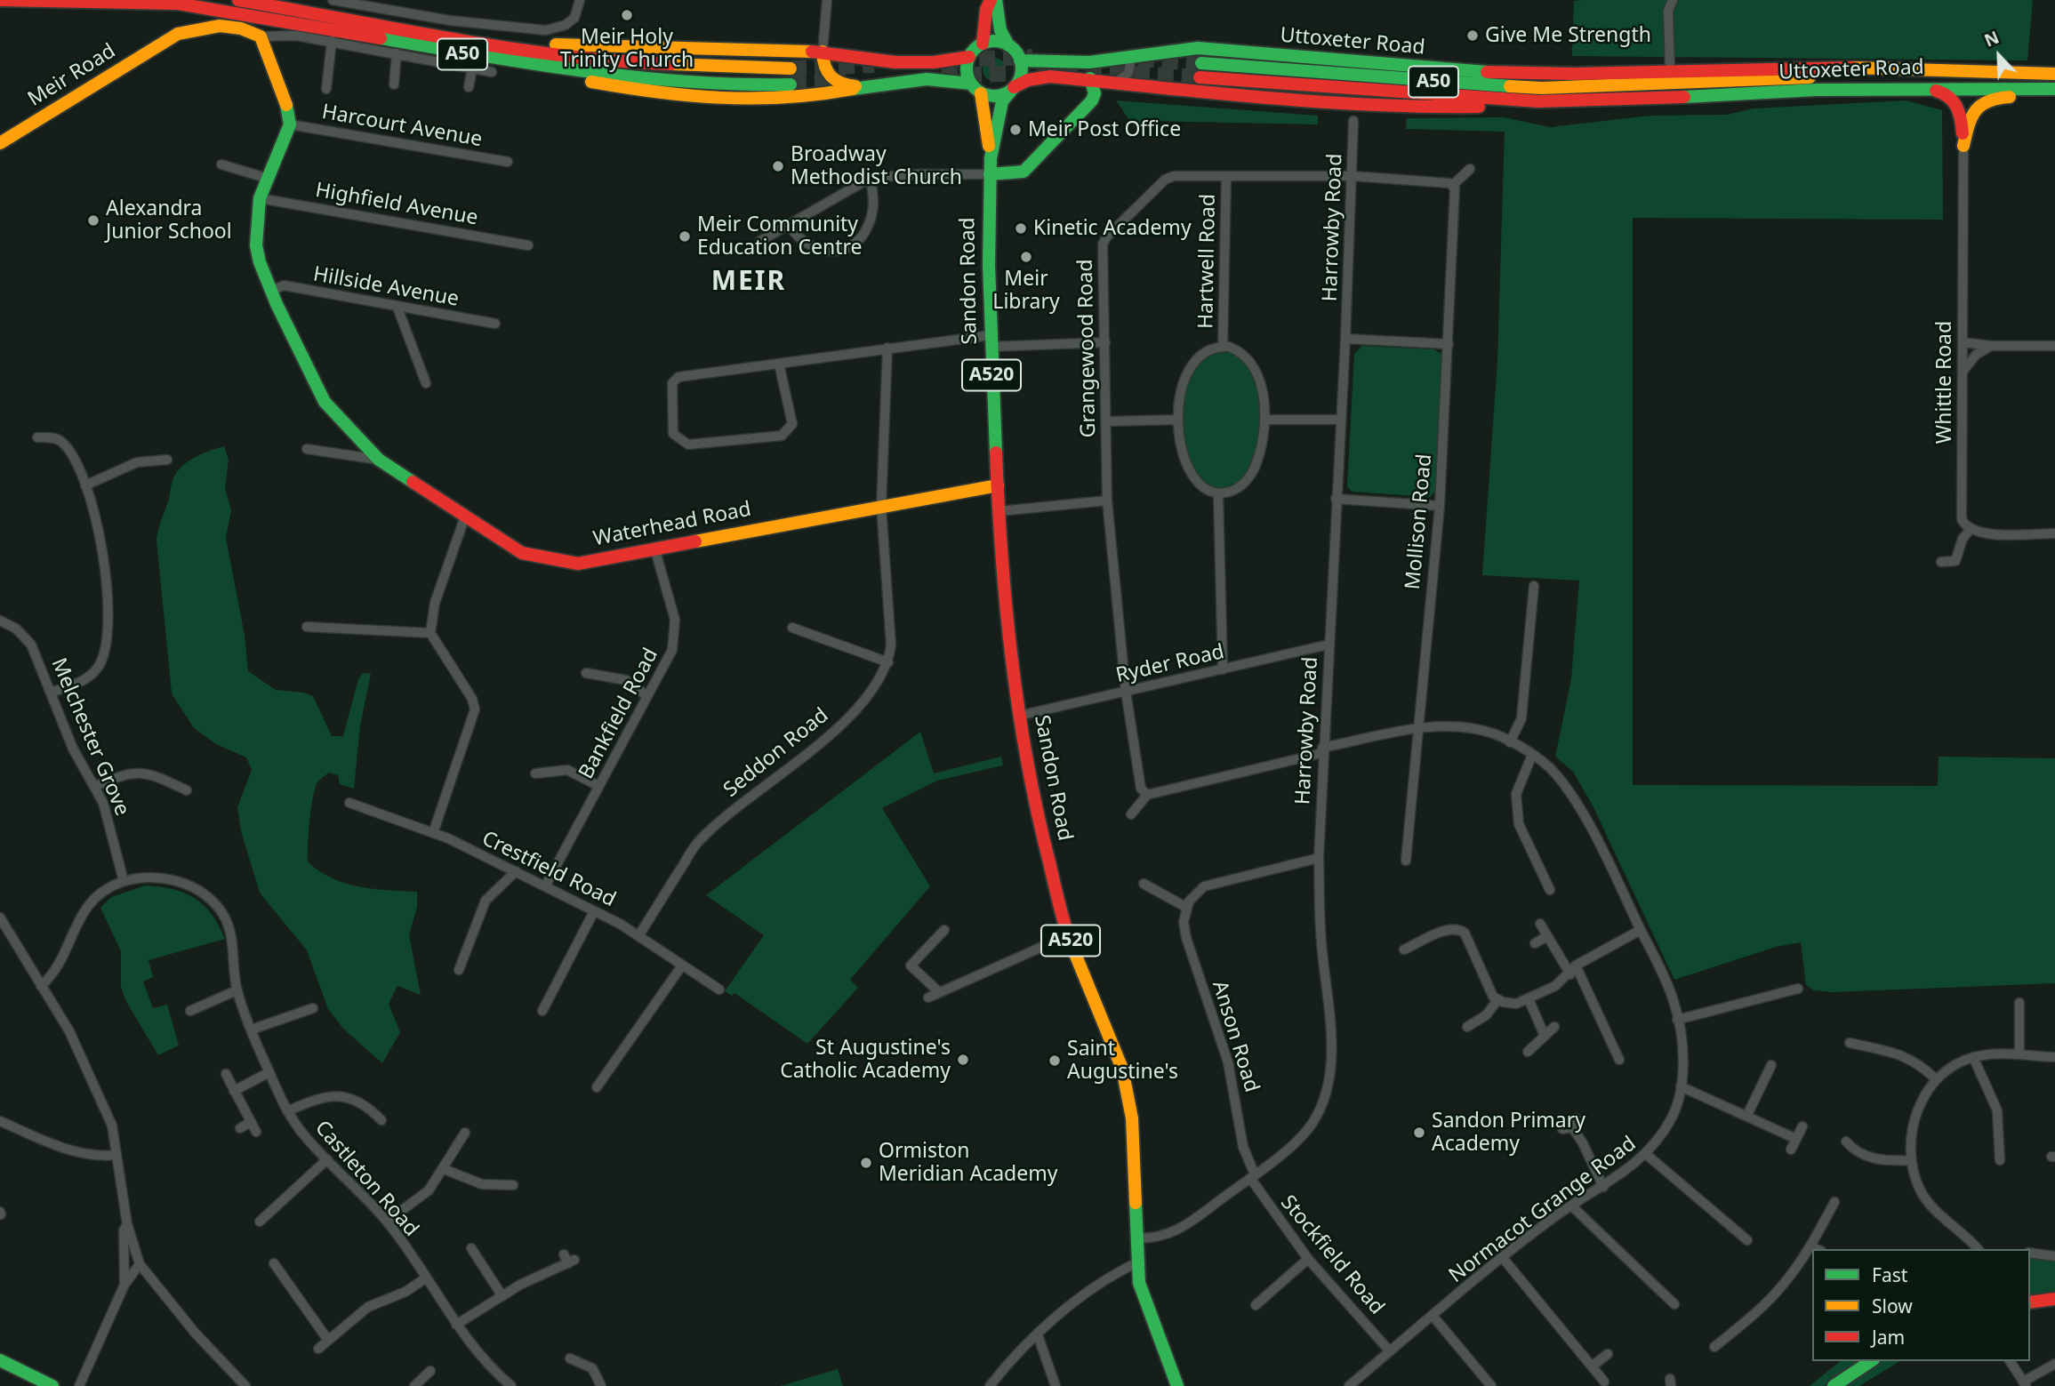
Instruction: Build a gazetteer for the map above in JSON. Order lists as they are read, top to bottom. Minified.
{"streets":{"main road":["Uttoxeter Road","A50","Meir Road","Sandon Road","A520","Waterhead Road"],"street":["Harcourt Avenue","Highfield Avenue","Harrowby Road","Hartwell Road","Hillside Avenue","Grangewood Road","Whittle Road","Mollison Road","Ryder Road","Bankfield Road","Melchester Grove","Seddon Road","Crestfield Road","Anson Road","Castleton Road","Normacot Grange Road","Stockfield Road"]},"crossings":[["Uttoxeter Road","A50"],["Uttoxeter Road","Sandon Road"],["Harcourt Avenue","Waterhead Road"],["Highfield Avenue","Waterhead Road"],["Harrowby Road","Sandon Road"],["Harrowby Road","Grangewood Road"],["Harrowby Road","Ryder Road"],["Harrowby Road","Anson Road"],["Harrowby Road","Normacot Grange Road"],["Harrowby Road","Stockfield Road"],["Hartwell Road","Grangewood Road"],["Sandon Road","Waterhead Road"],["Sandon Road","Ryder Road"],["Hillside Avenue","Waterhead Road"],["Grangewood Road","Ryder Road"],["Grangewood Road","Normacot Grange Road"],["Mollison Road","Normacot Grange Road"],["Waterhead Road","Bankfield Road"],["Waterhead Road","Seddon Road"],["Bankfield Road","Crestfield Road"],["Melchester Grove","Castleton Road"],["Seddon Road","Crestfield Road"],["Anson Road","Stockfield Road"],["Normacot Grange Road","Stockfield Road"]],"districts":["MEIR"],"places":["Meir Holy Trinity Church","Give Me Strength","Meir Post Office","Broadway Methodist Church","Alexandra Junior School","Kinetic Academy","Meir Community Education Centre","Meir Library","St Augustine's Catholic Academy","Saint Augustine's","Sandon Primary Academy","Ormiston Meridian Academy"],"legend":["Fast","Slow","Jam"],"north":"top left"}
